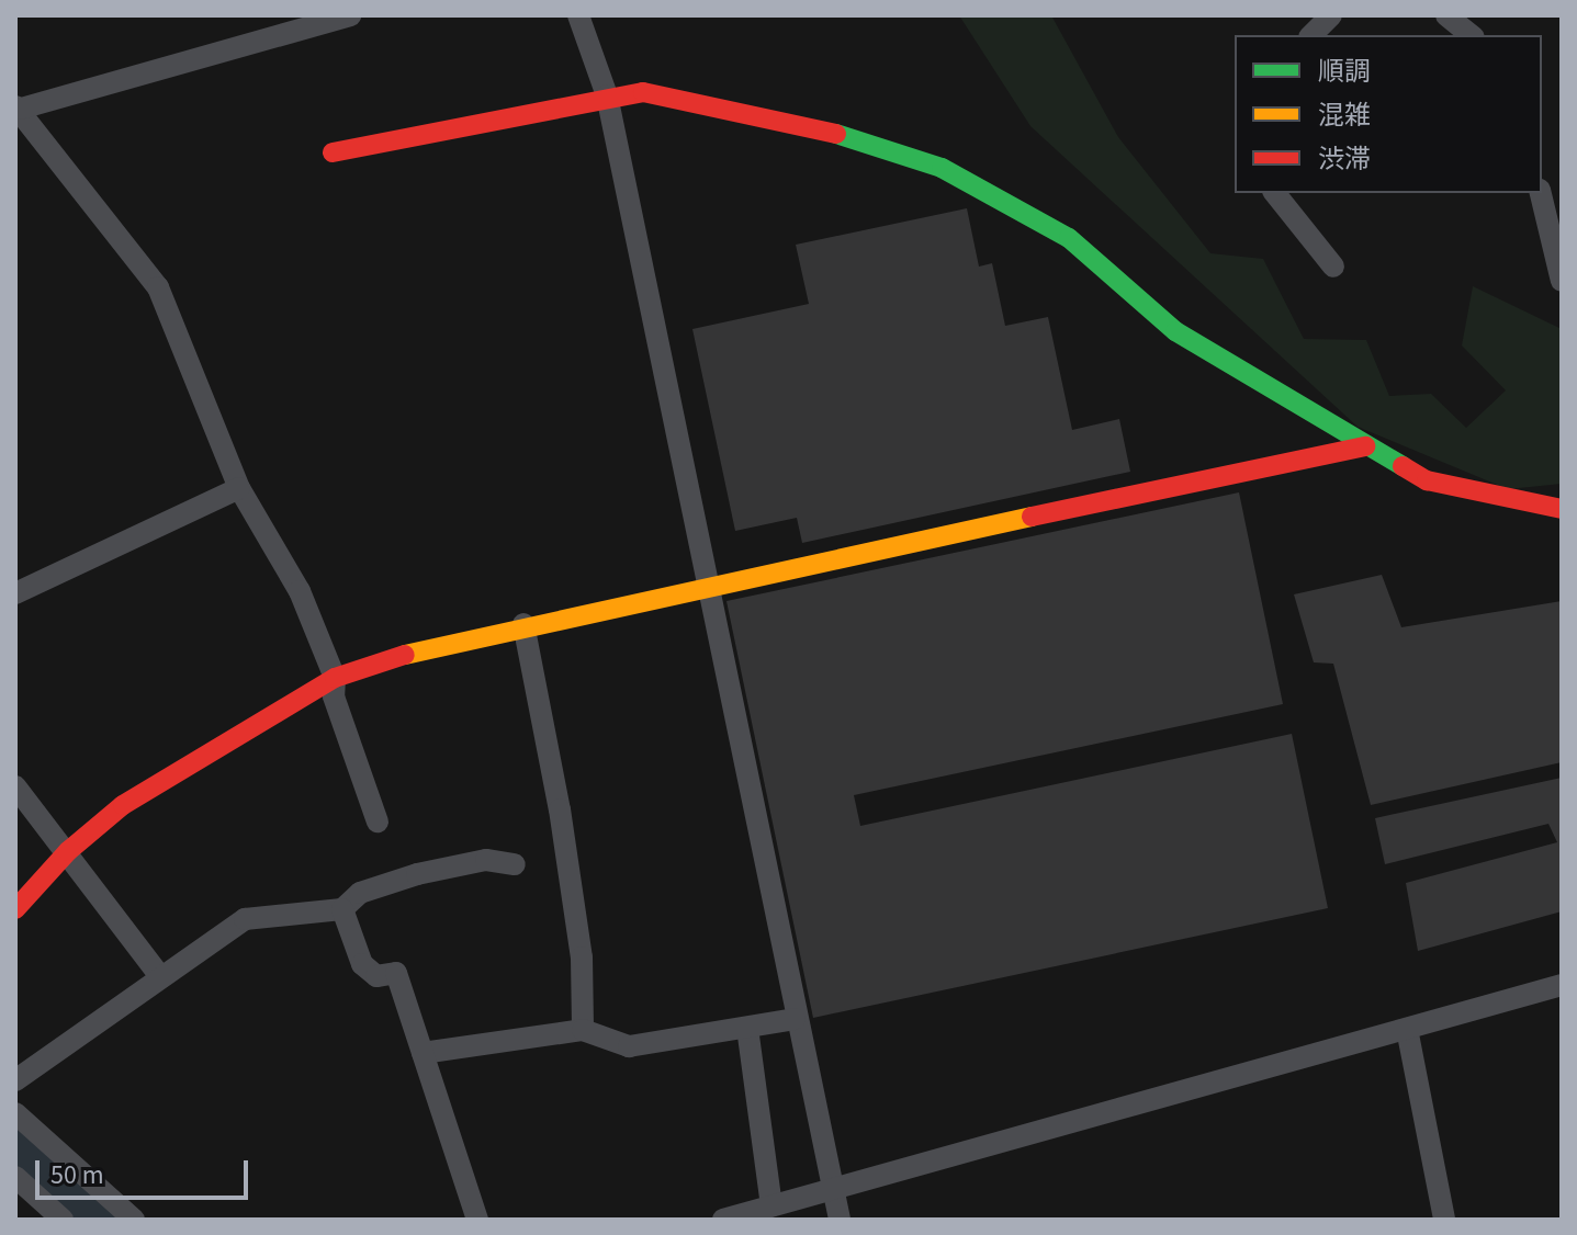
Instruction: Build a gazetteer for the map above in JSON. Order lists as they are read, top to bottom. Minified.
{"legend":["順調","混雑","渋滞"],"scale_bar":"50 m"}
